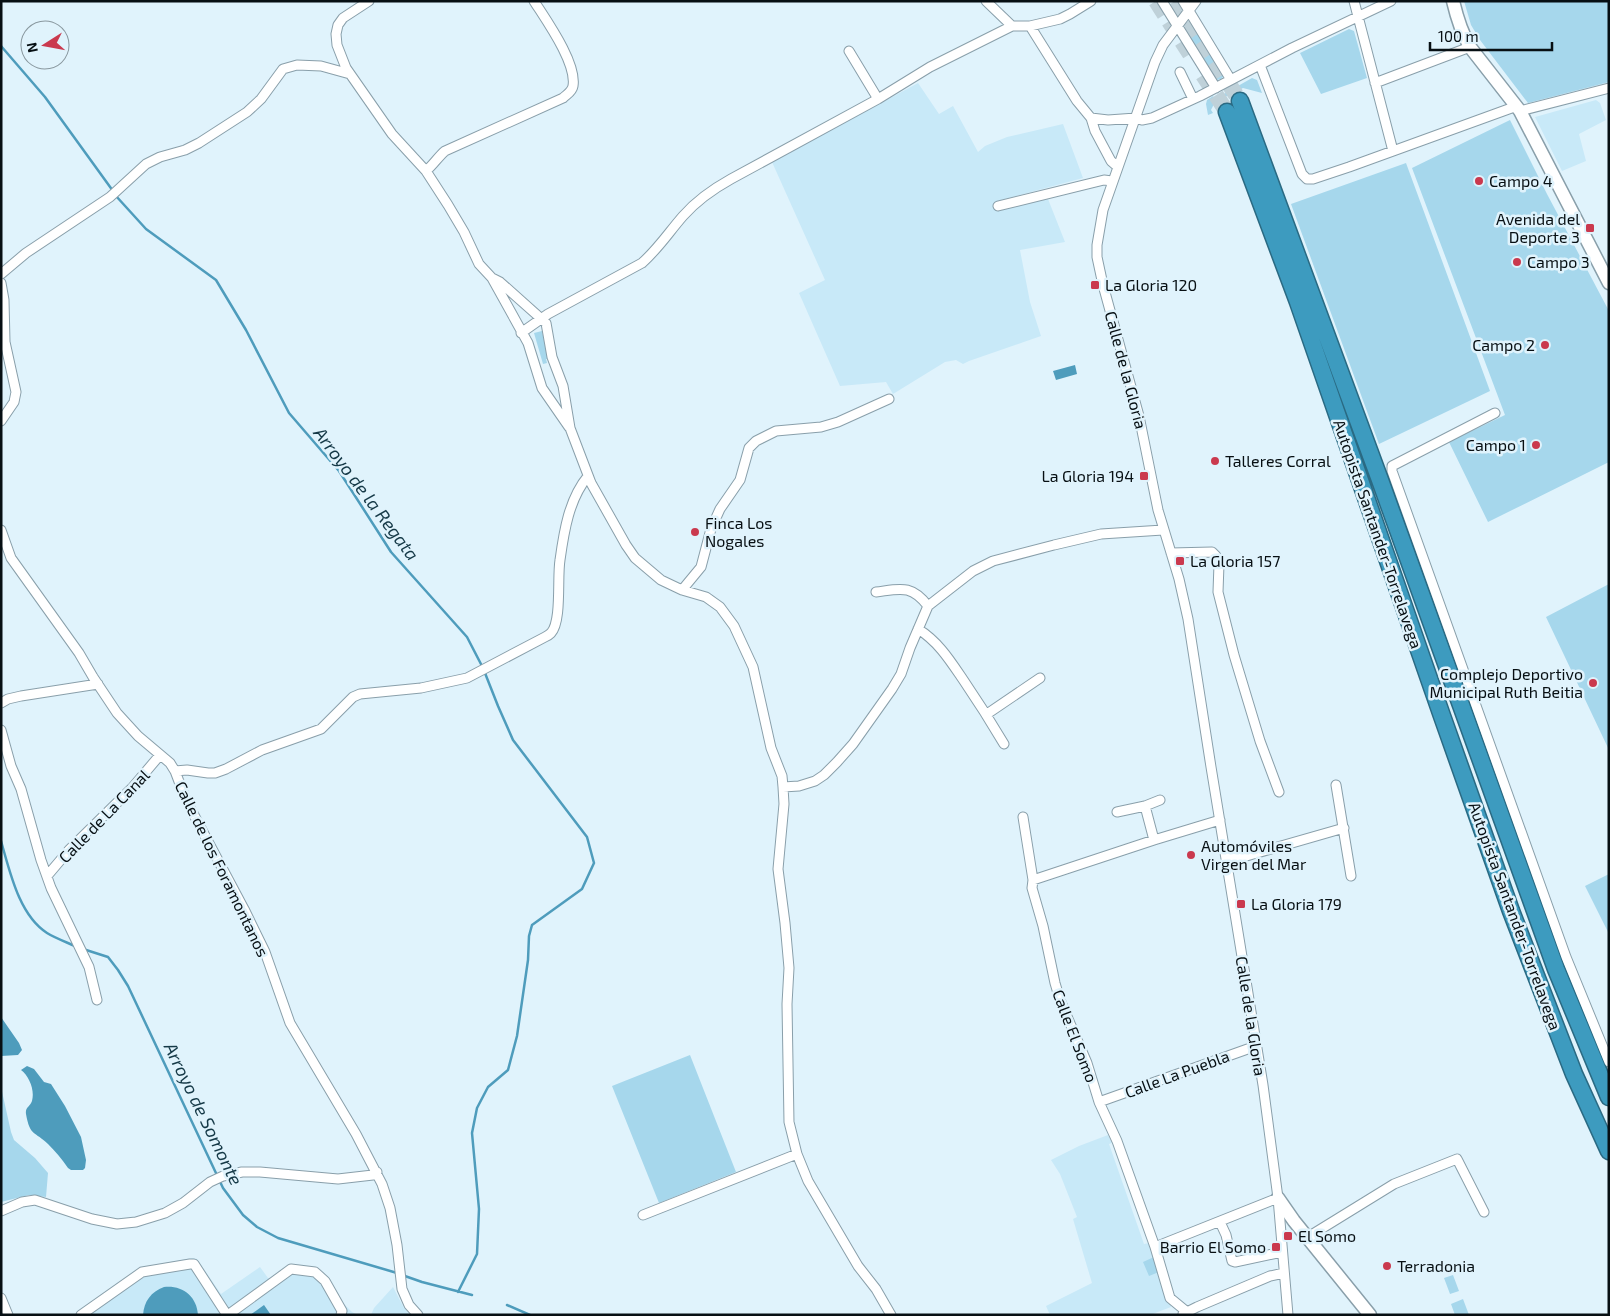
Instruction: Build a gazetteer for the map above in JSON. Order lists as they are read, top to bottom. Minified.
{"streets":{"highway":["Autopista Santander-Torrelavega"],"street":["Calle de la Gloria","Calle de La Canal","Calle de los Foramontanos","Calle El Somo","Calle La Puebla"]},"crossings":[["Calle de la Gloria","Calle La Puebla"],["Calle de La Canal","Calle de los Foramontanos"],["Calle El Somo","Calle La Puebla"]],"water":["Arroyo de la Regata","Arroyo de Somonte"],"places":{"other":["Campo 4","Campo 3","Campo 2","Campo 1","Talleres Corral","Finca Los Nogales","Complejo Deportivo Municipal Ruth Beitia","Automóviles Virgen del Mar","Terradonia"],"transit":["Avenida del Deporte 3","La Gloria 120","La Gloria 194","La Gloria 157","La Gloria 179","El Somo","Barrio El Somo"]},"scale_bar":"100 m","north":"left"}
